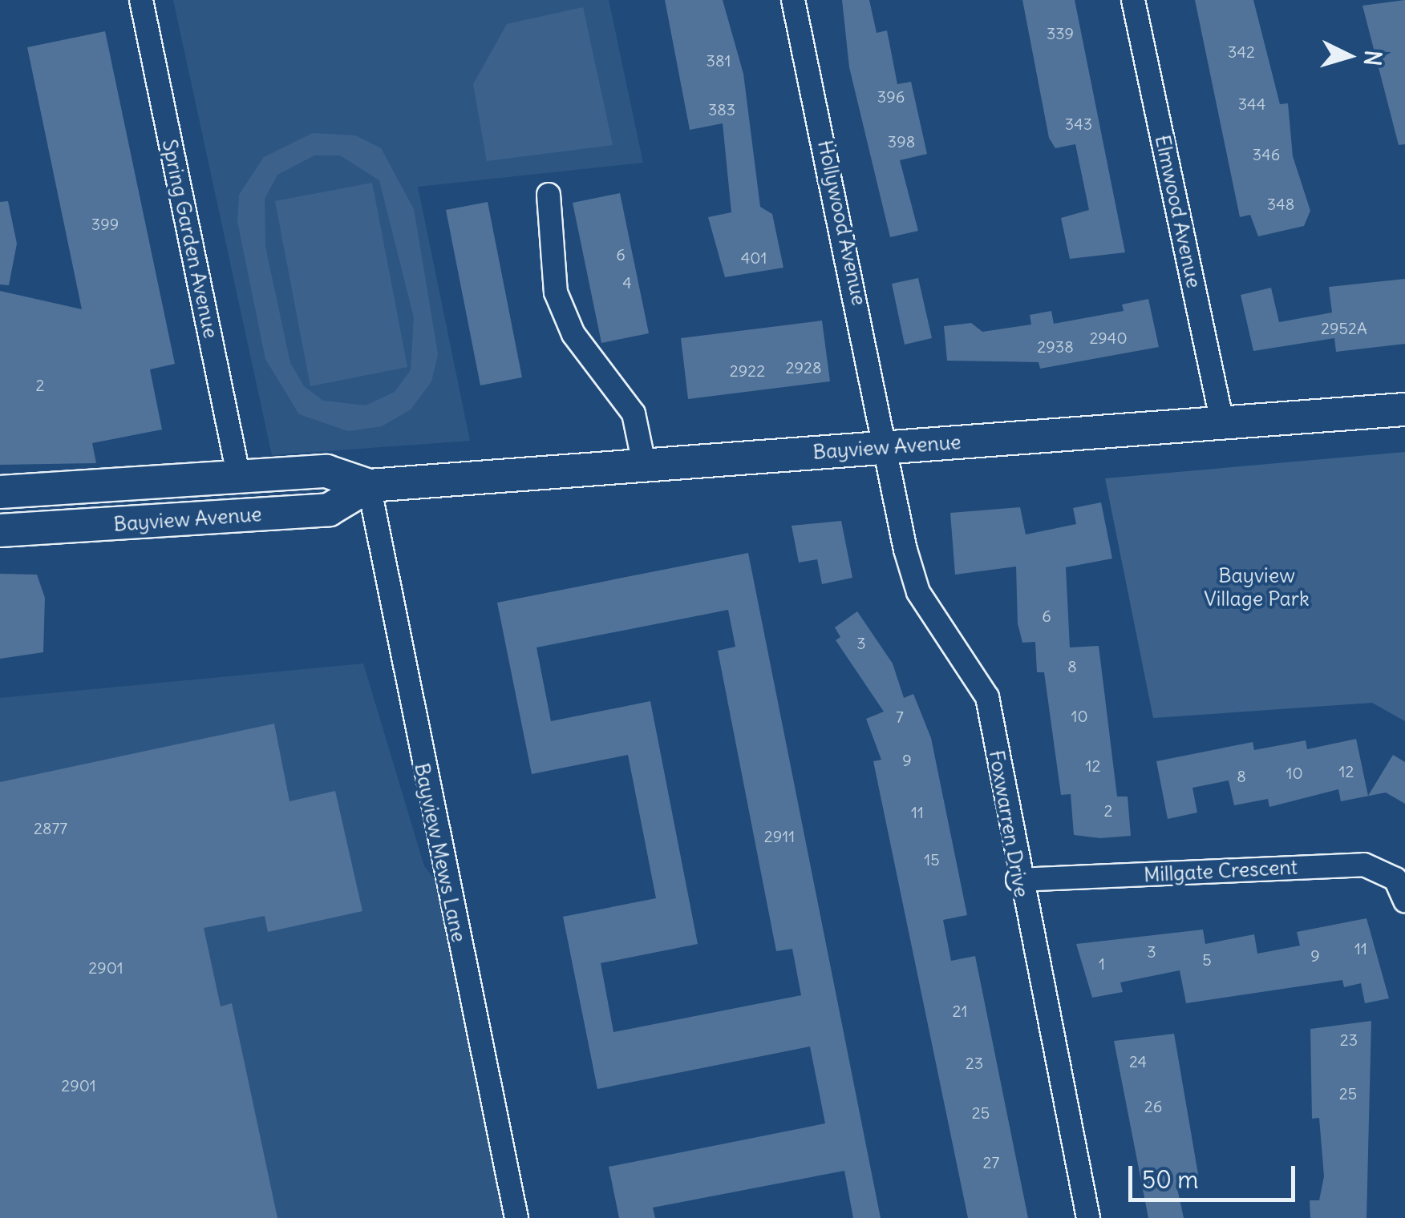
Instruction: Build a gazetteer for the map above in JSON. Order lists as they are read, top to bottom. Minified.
{"streets":{"main road":["Bayview Avenue"],"street":["Elmwood Avenue","Hollywood Avenue","Spring Garden Avenue","Foxwarren Drive","Bayview Mews Lane","Millgate Crescent"]},"crossings":[["Elmwood Avenue","Bayview Avenue"],["Hollywood Avenue","Bayview Avenue"],["Hollywood Avenue","Foxwarren Drive"],["Spring Garden Avenue","Bayview Avenue"],["Bayview Avenue","Foxwarren Drive"],["Bayview Avenue","Bayview Mews Lane"],["Foxwarren Drive","Millgate Crescent"]],"parks":["Bayview Village Park"],"house_numbers":["339","342","381","396","344","383","343","398","346","348","399","6","401","4","2952A","2940","2938","2928","2922","2","6","3","8","10","7","9","12","12","10","8","2","11","2877","2911","15","11","3","9","5","1","2901","21","23","24","23","2901","25","26","25","27"],"scale_bar":"50 m","north":"right"}
